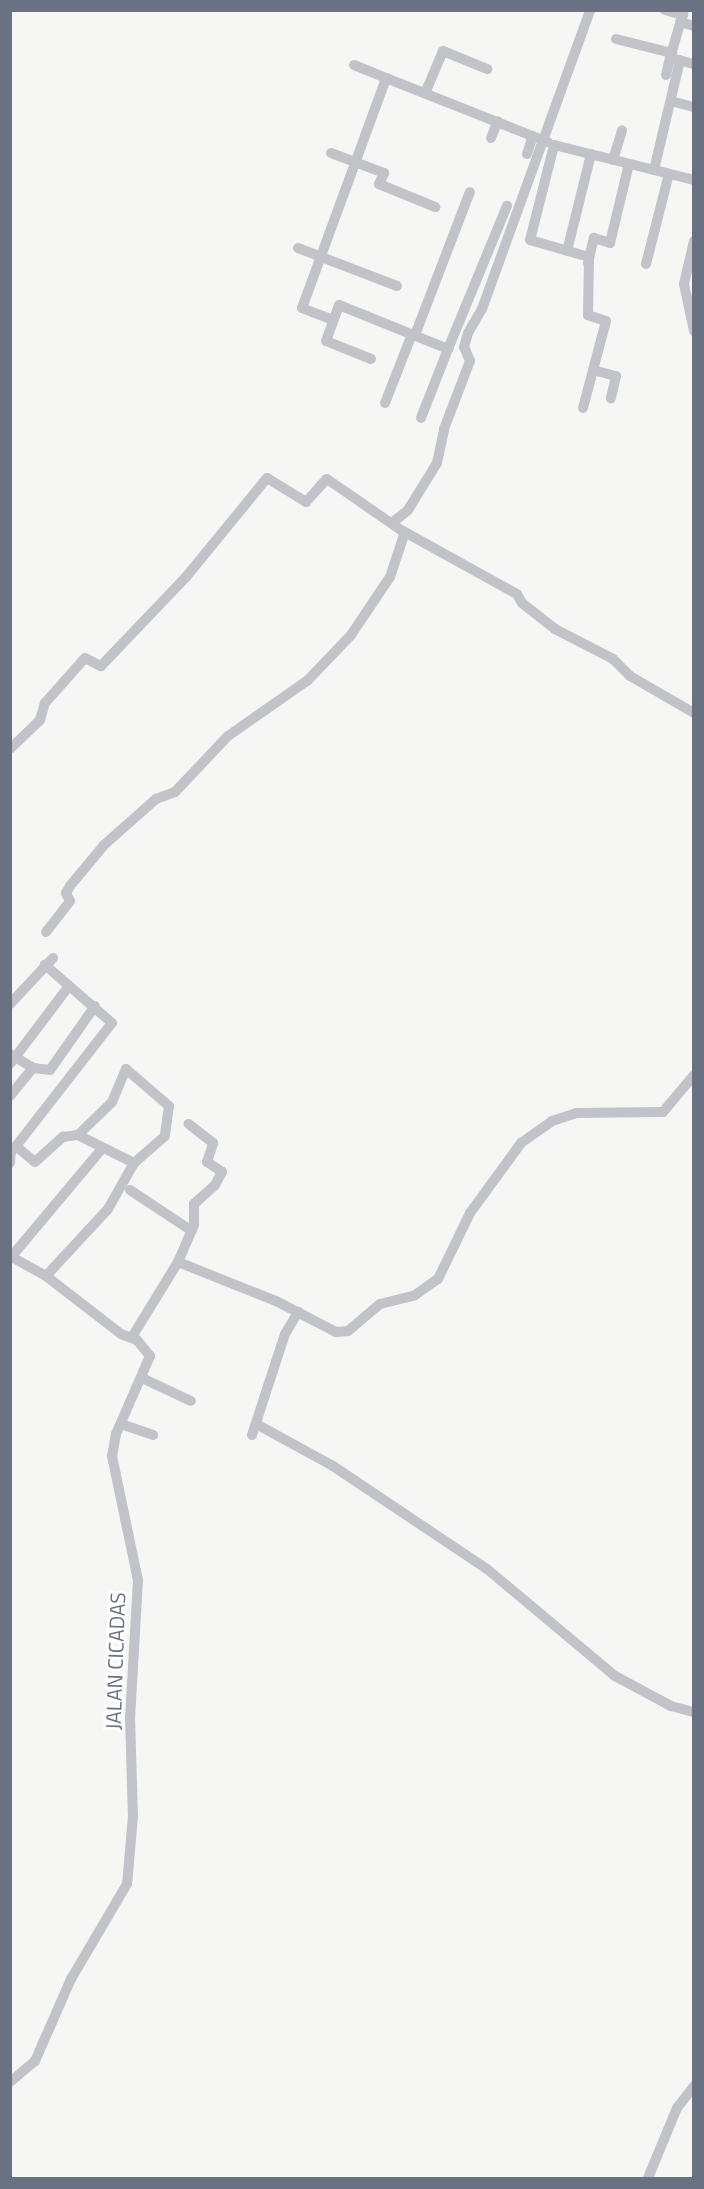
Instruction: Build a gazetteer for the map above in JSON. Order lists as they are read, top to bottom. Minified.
{"streets":{"street":["JALAN CICADAS"]}}
